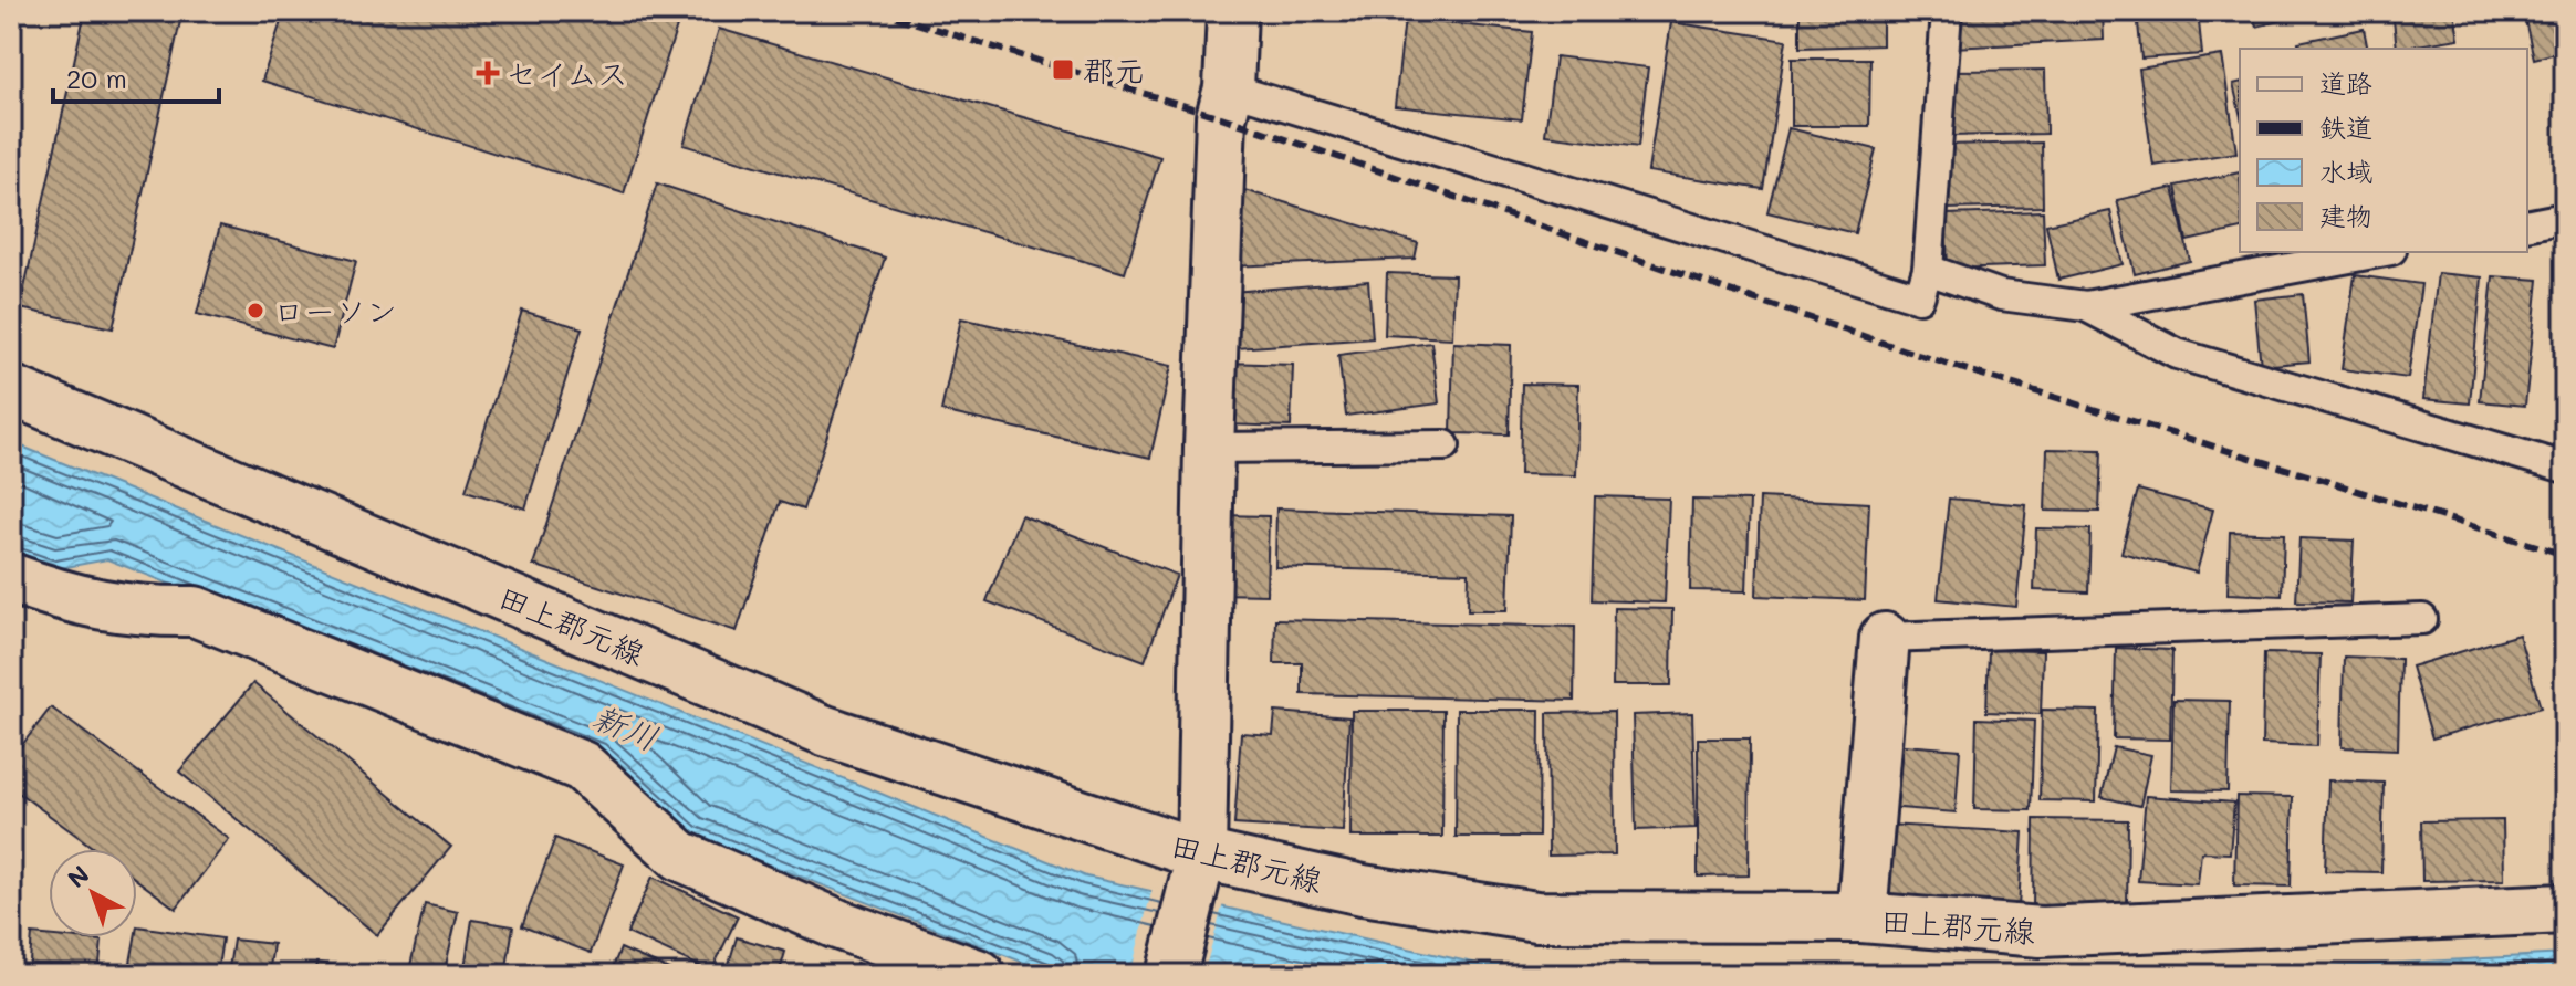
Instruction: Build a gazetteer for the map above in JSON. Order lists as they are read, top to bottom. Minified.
{"streets":{"street":["田上郡元線"]},"water":["新川"],"places":{"transit":["郡元"],"health":["セイムス"],"other":["ローソン"]},"legend":["道路","鉄道","水域","建物"],"scale_bar":"20 m","north":"top left"}
